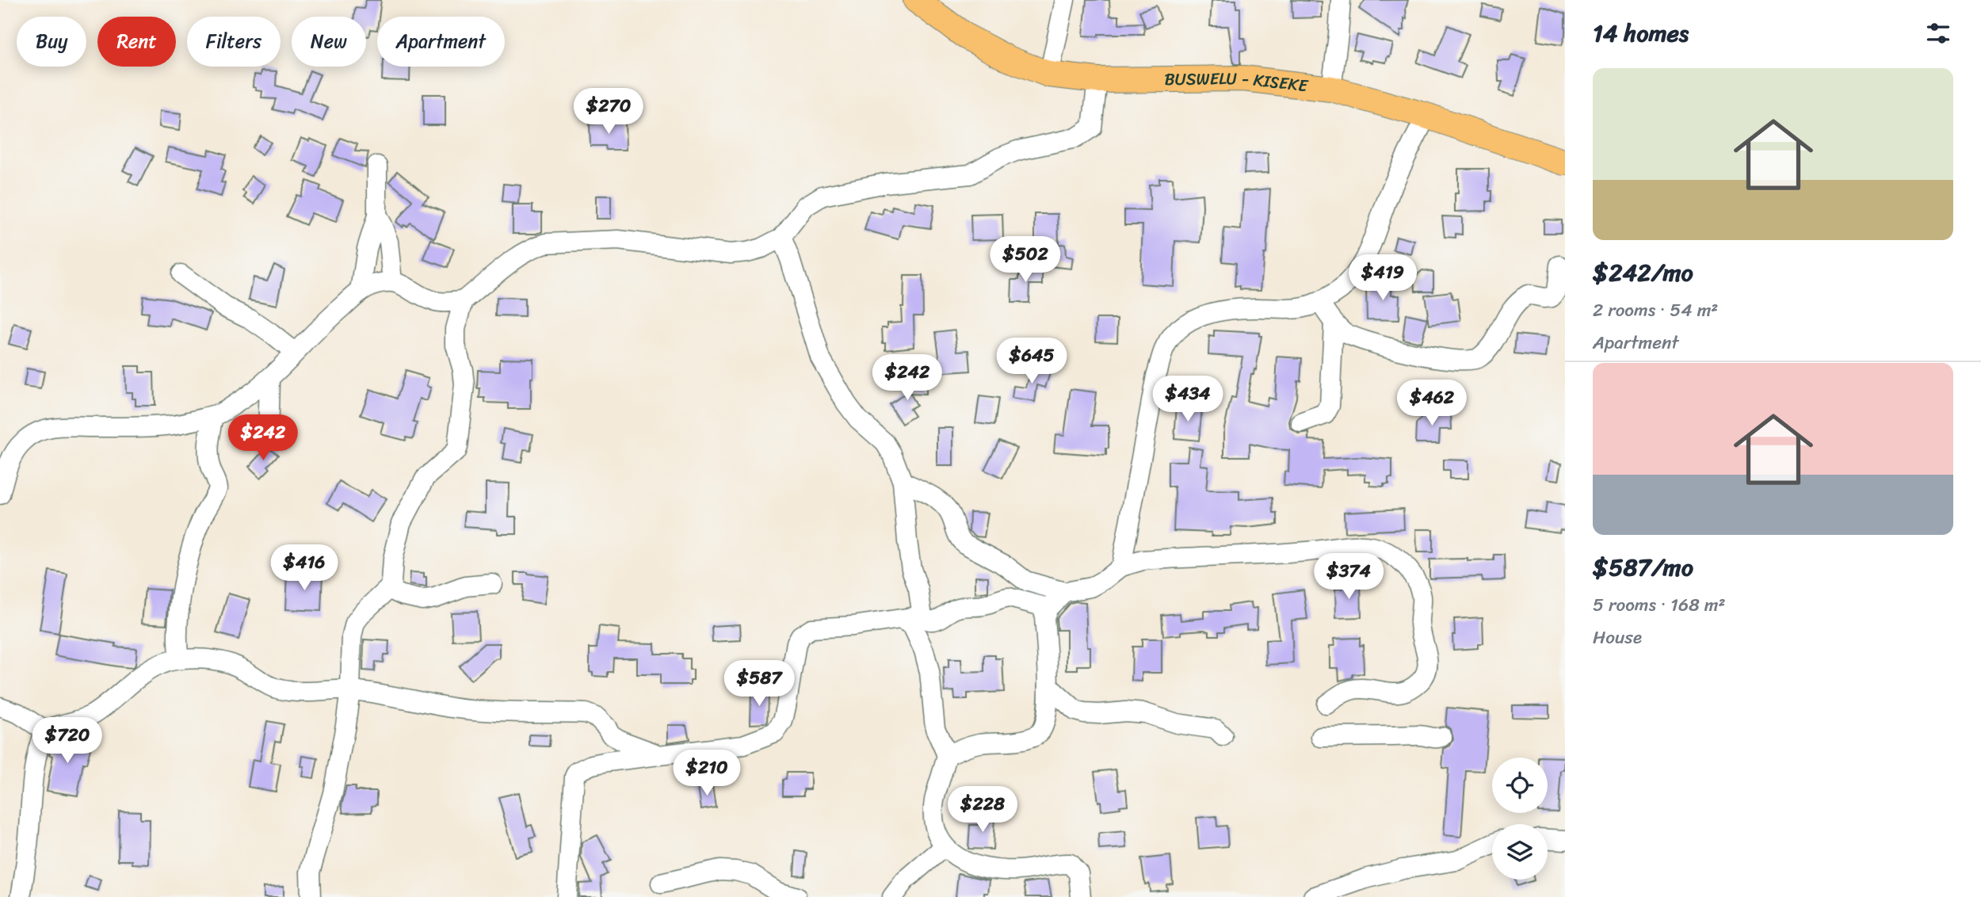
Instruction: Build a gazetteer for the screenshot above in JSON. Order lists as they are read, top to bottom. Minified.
{"streets":{"main road":["BUSWELU - KISEKE"]},"page":{"heading":"14 homes","chip":["Buy","Rent","Filters","New","Apartment"],"list":[{"name":"$242/mo","note":"2 rooms · 54 m² · Apartment"},{"name":"$587/mo","note":"5 rooms · 168 m² · House"}],"price":["$270","$502","$419","$645","$242","$434","$462","$242","$416","$374","$587","$720","$210","$228"]}}
